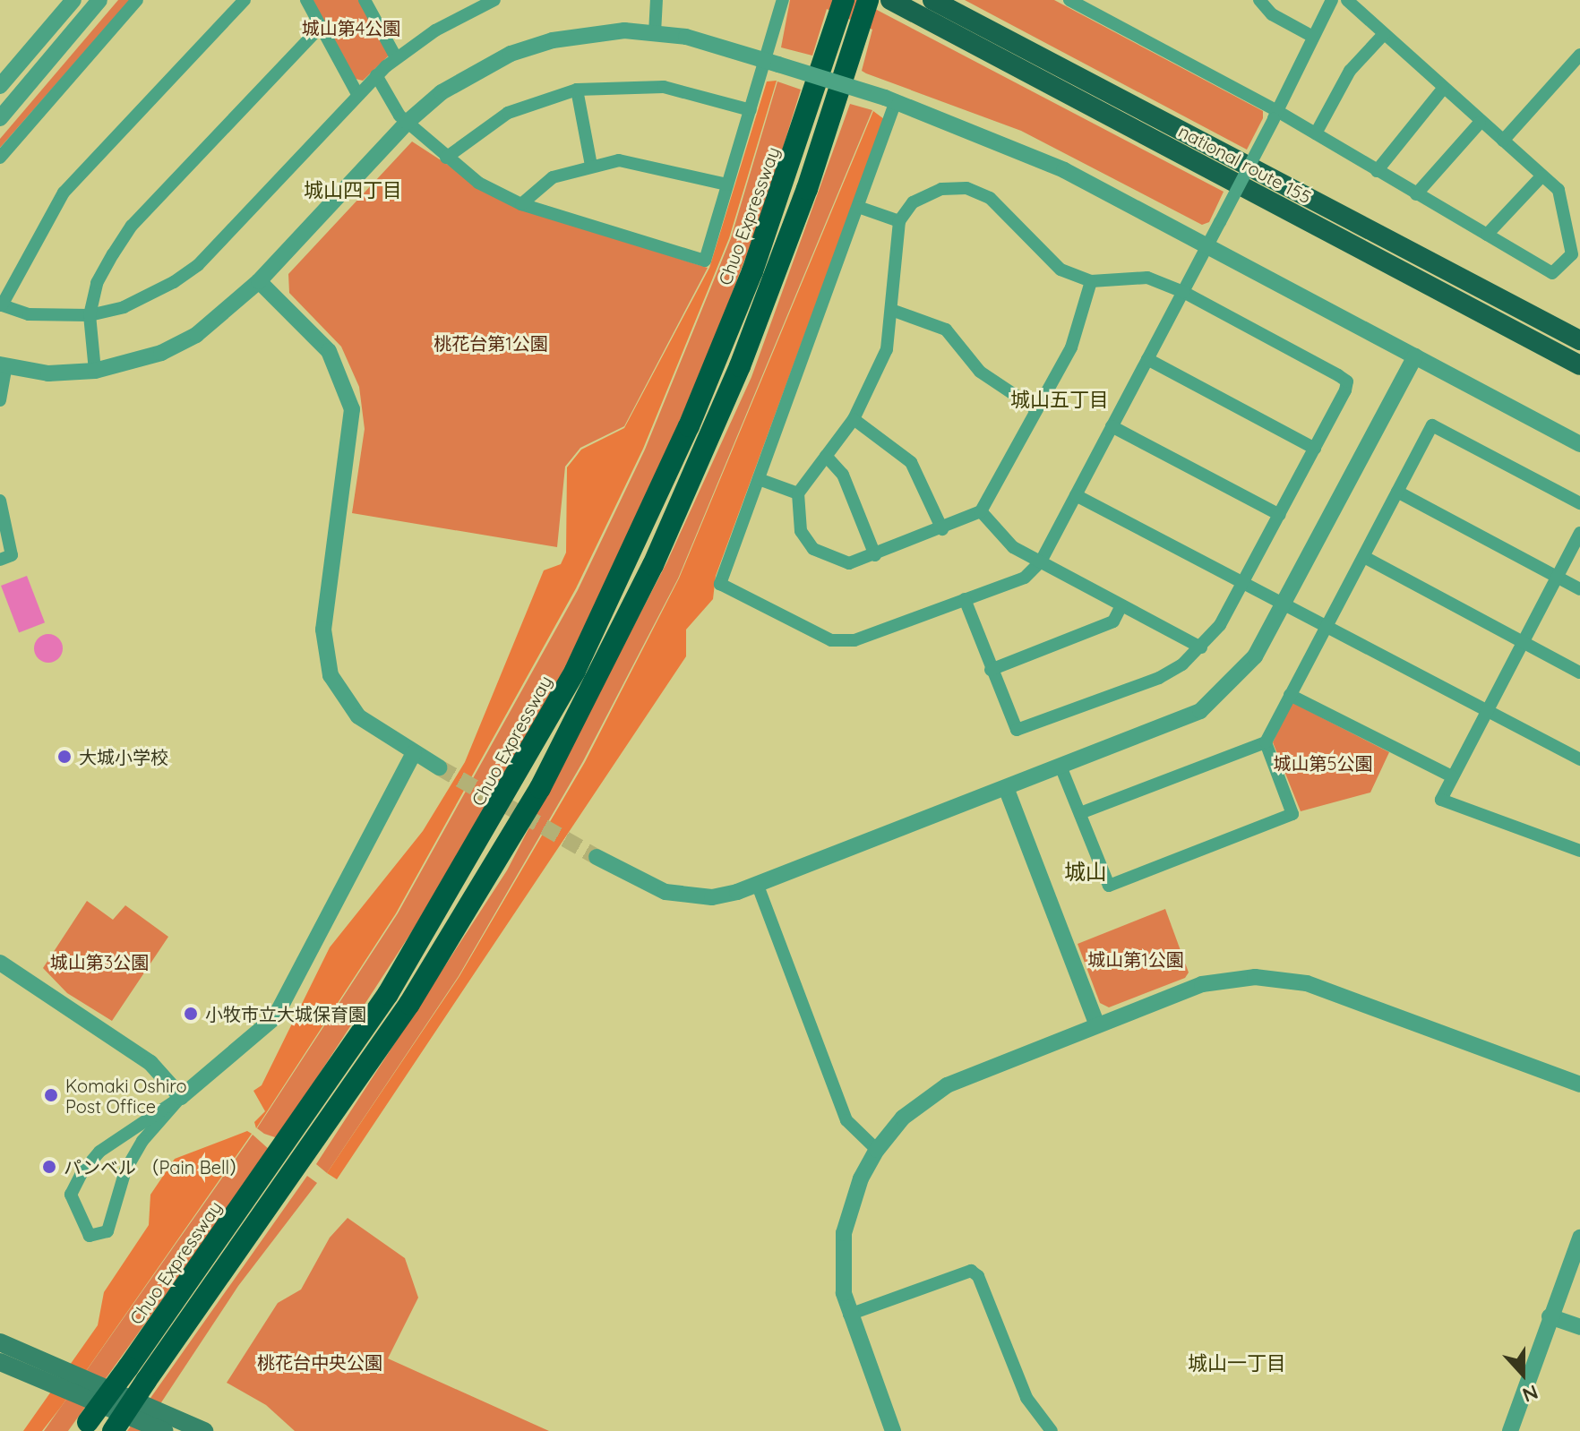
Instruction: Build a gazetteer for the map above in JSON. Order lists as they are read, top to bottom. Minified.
{"streets":{"highway":["national route 155","Chuo Expressway"]},"districts":["城山四丁目","城山五丁目","城山","城山一丁目"],"parks":["城山第4公園","桃花台第1公園","城山第5公園","城山第1公園","城山第3公園","桃花台中央公園"],"places":["大城小学校","小牧市立大城保育園","Komaki Oshiro Post Office","パンベル （Pain Bell）"],"north":"bottom"}
